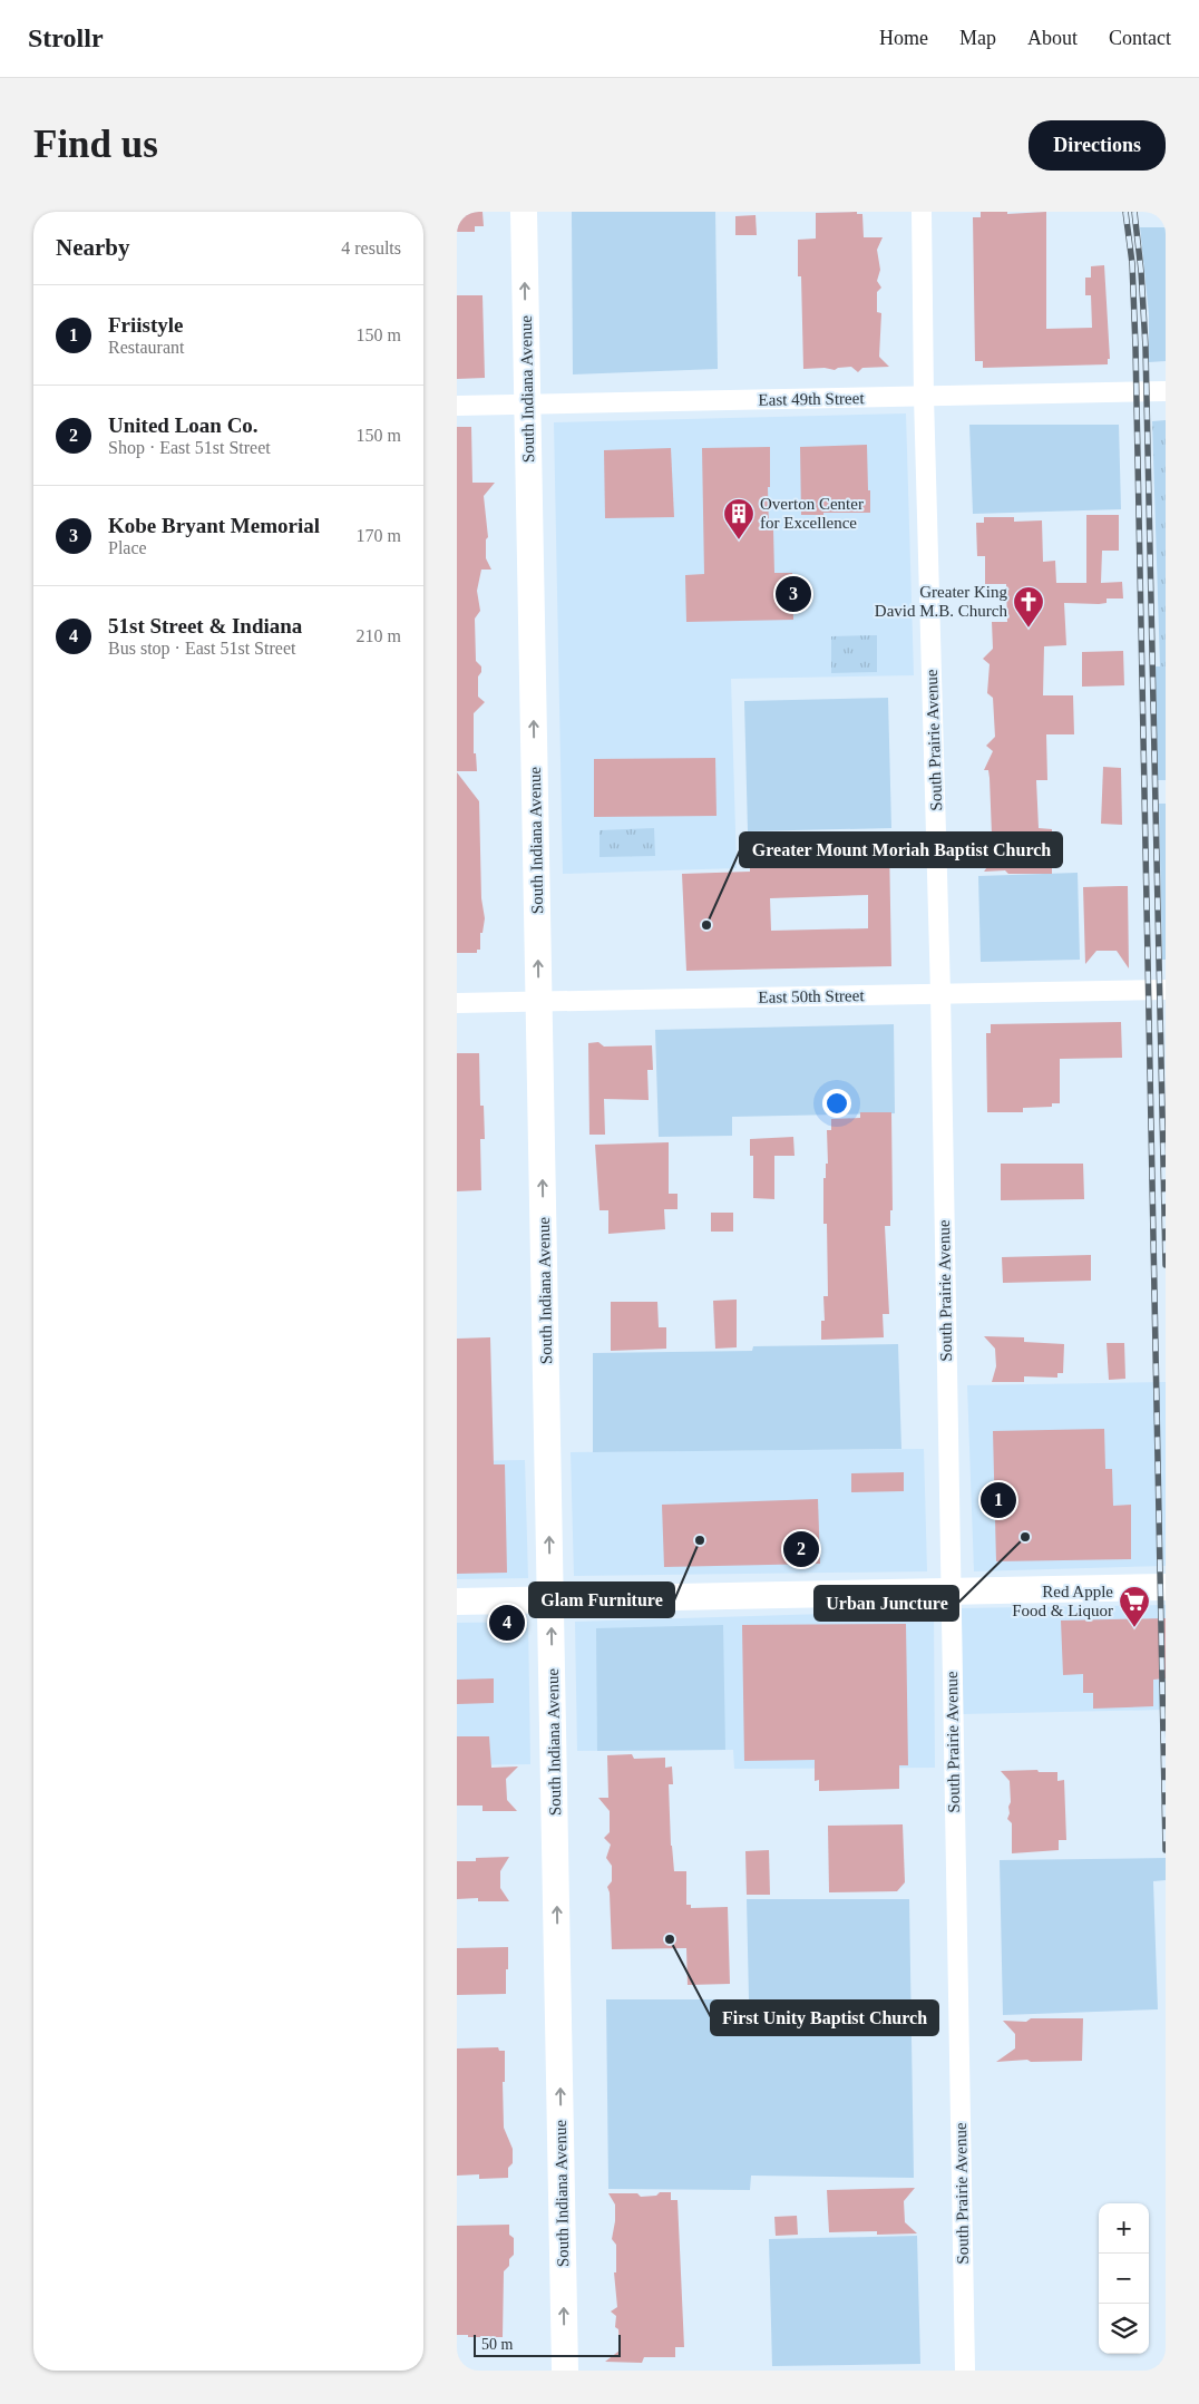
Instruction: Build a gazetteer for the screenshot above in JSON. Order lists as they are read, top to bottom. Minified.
{"streets":{"street":["South Indiana Avenue","East 49th Street","South Prairie Avenue","East 50th Street"]},"crossings":[["South Indiana Avenue","East 49th Street"],["South Indiana Avenue","East 50th Street"],["East 49th Street","South Prairie Avenue"],["South Prairie Avenue","East 50th Street"]],"one_way":["South Indiana Avenue"],"places":{"building":["Overton Center for Excellence"],"church":["Greater King David M.B. Church"],"other":["Greater Mount Moriah Baptist Church","Urban Juncture","Glam Furniture","First Unity Baptist Church"],"supermarket":["Red Apple Food & Liquor"]},"scale_bar":"50 m","page":{"header":"Strollr","nav":["Home","Map","About","Contact"],"buttons":"Directions","title":"Find us","heading":["Nearby","4 results"],"list":[{"mark":"1","name":"Friistyle","note":"Restaurant","value":"150 m"},{"mark":"2","name":"United Loan Co.","note":"Shop · East 51st Street","value":"150 m"},{"mark":"3","name":"Kobe Bryant Memorial","note":"Place","value":"170 m"},{"mark":"4","name":"51st Street & Indiana","note":"Bus stop · East 51st Street","value":"210 m"}],"pins":["3","1","2","4"],"map_buttons":["+","−"],"scale":"50 m"}}
